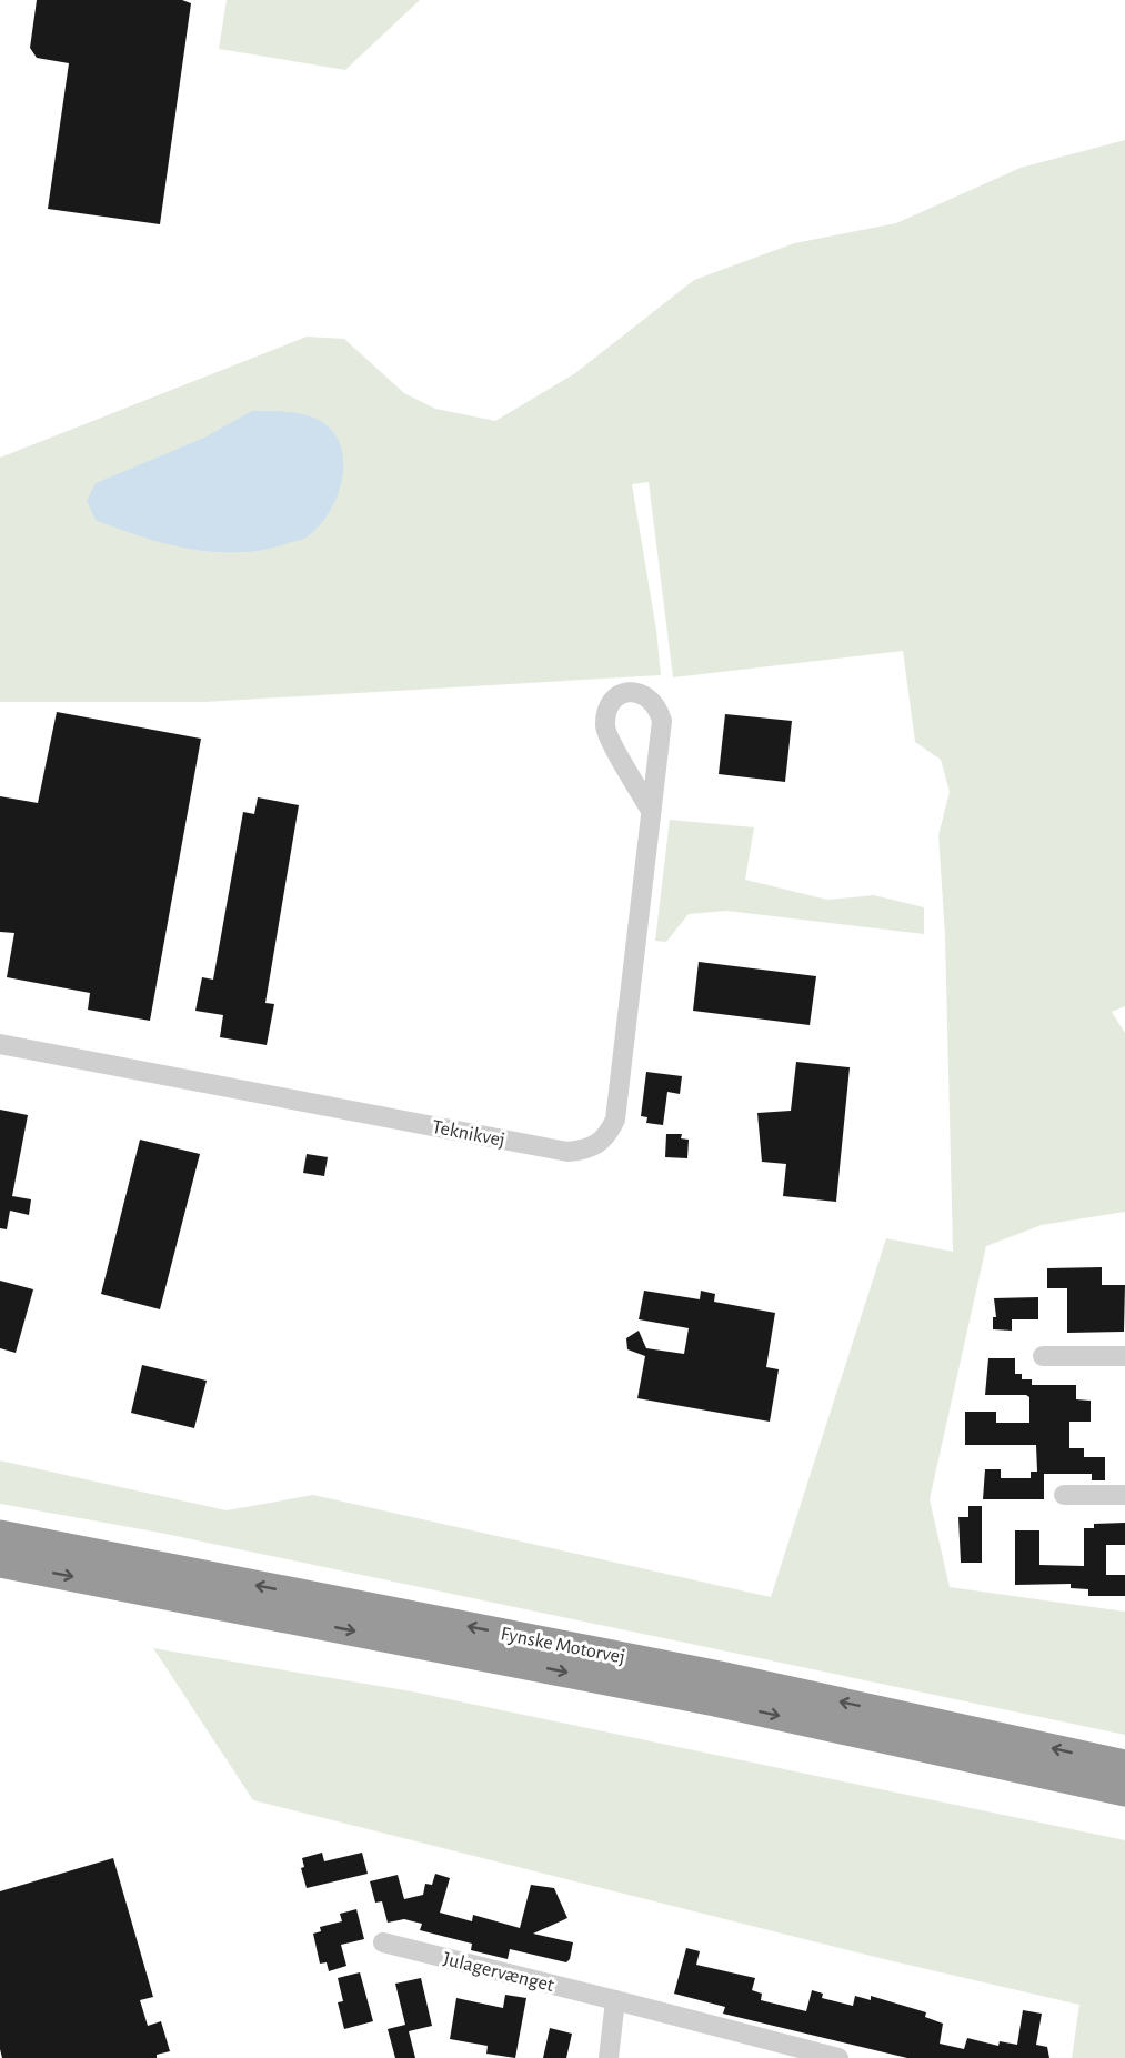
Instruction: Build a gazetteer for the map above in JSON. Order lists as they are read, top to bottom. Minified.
{"streets":{"highway":["Fynske Motorvej"],"street":["Teknikvej","Julagervænget"]}}
